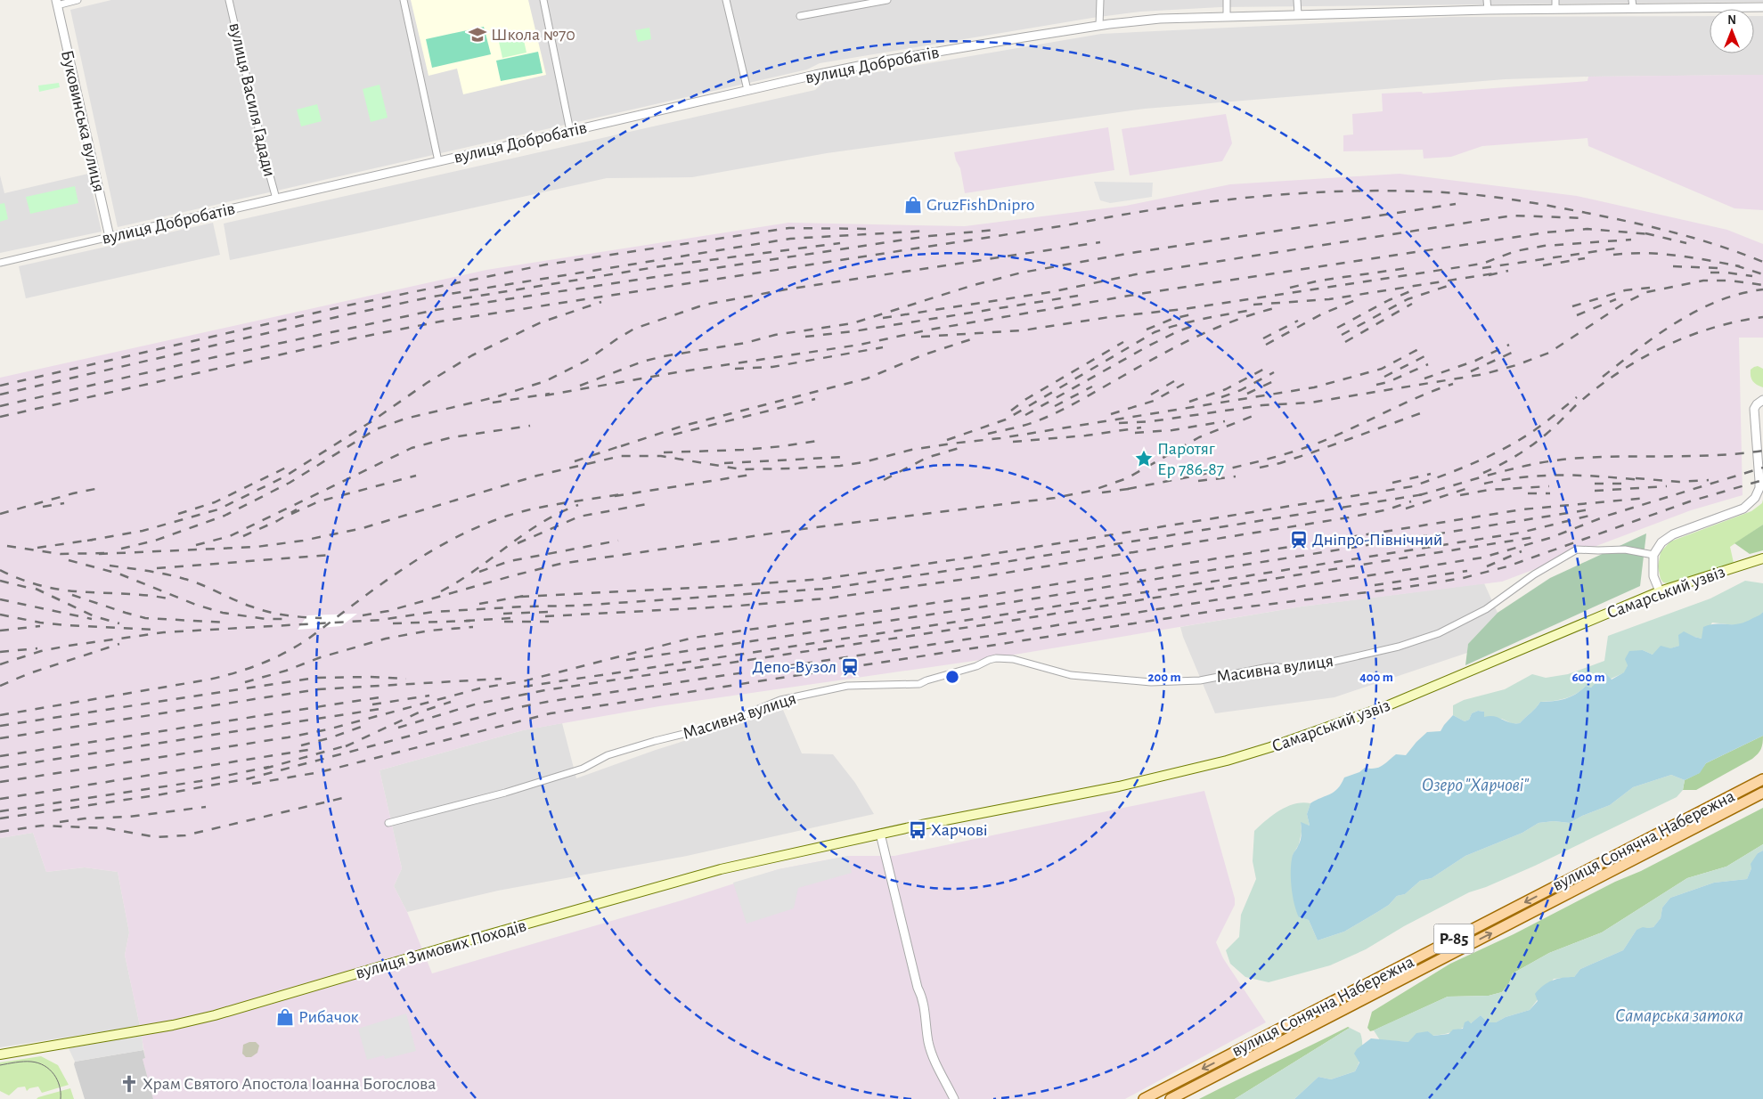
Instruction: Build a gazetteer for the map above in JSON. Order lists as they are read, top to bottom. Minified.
{"streets":{"main road":["Самарський узвіз","вулиця Сонячна Набережна","Р-85","вулиця Зимових Походів"],"street":["вулиця Добробатів","вулиця Василя Гадади","Буковинська вулиця","Масивна вулиця"]},"crossings":[["вулиця Добробатів","вулиця Василя Гадади"],["вулиця Добробатів","Буковинська вулиця"],["Самарський узвіз","вулиця Зимових Походів"]],"water":["Озеро \"Харчові\"","Самарська затока"],"places":{"school or university":["Школа №70"],"shop":["GruzFishDnipro","Рибачок"],"place":["Паротяг Ер 786-87"],"station":["Дніпро-Північний","Депо-Вузол"],"bus stop":["Харчові"],"church":["Храм Святого Апостола Іоанна Богослова"]},"north":"top","rings":["200 m","400 m","600 m"]}
